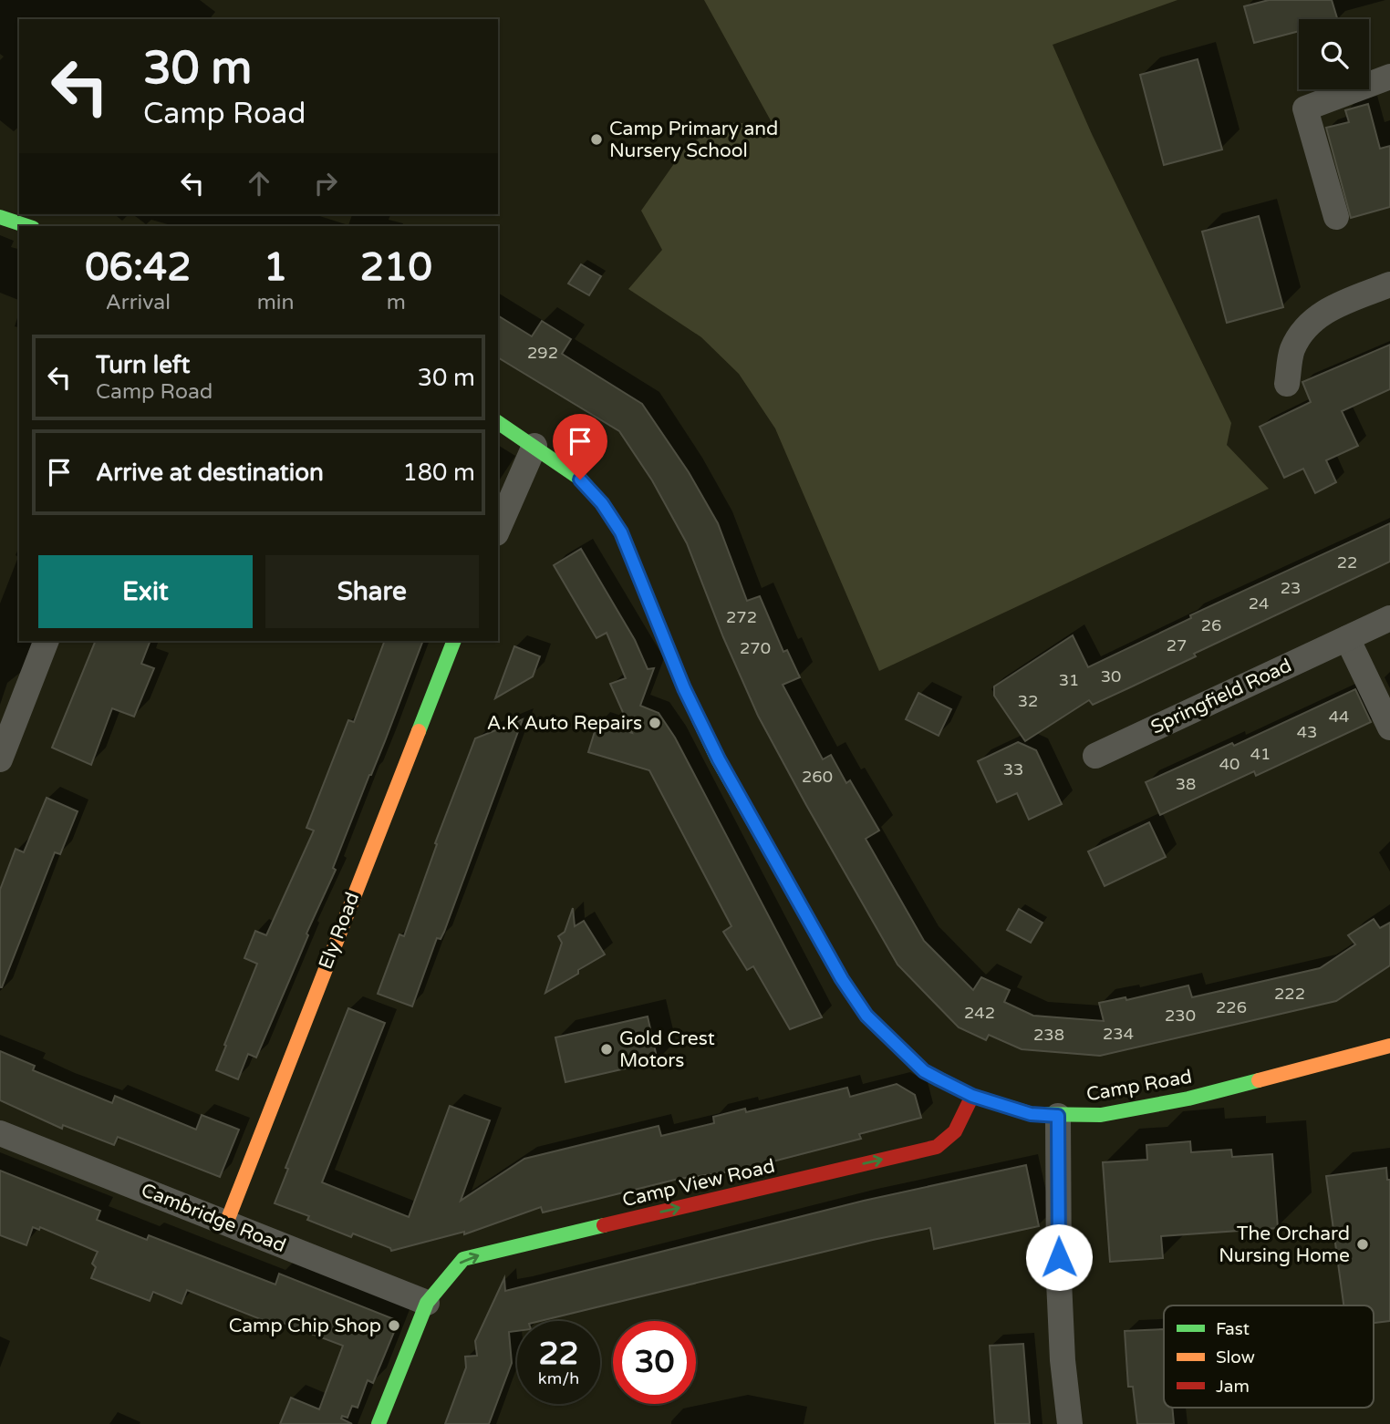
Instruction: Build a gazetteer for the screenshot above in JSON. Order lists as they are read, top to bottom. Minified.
{"streets":{"street":["Springfield Road","Ely Road","Camp Road","Camp View Road","Cambridge Road"]},"crossings":[["Ely Road","Cambridge Road"],["Camp Road","Camp View Road"],["Camp View Road","Cambridge Road"]],"one_way":["Camp View Road"],"places":["Camp Primary and Nursery School","A.K Auto Repairs","Gold Crest Motors","The Orchard Nursing Home","Camp Chip Shop"],"house_numbers":["292","22","23","24","272","26","27","270","30","31","32","44","43","41","40","33","260","38","222","226","242","230","234","238"],"legend":["Fast","Slow","Jam"],"page":{"turn":["30 m","Camp Road"],"eta":["06:42","Arrival","1","min","210","m"],"list":[{"name":"Turn left","note":"Camp Road","value":"30 m"},{"name":"Arrive at destination","value":"180 m"}],"buttons":["Exit","Share"],"speed":"22 km/h","limit":"30"}}
